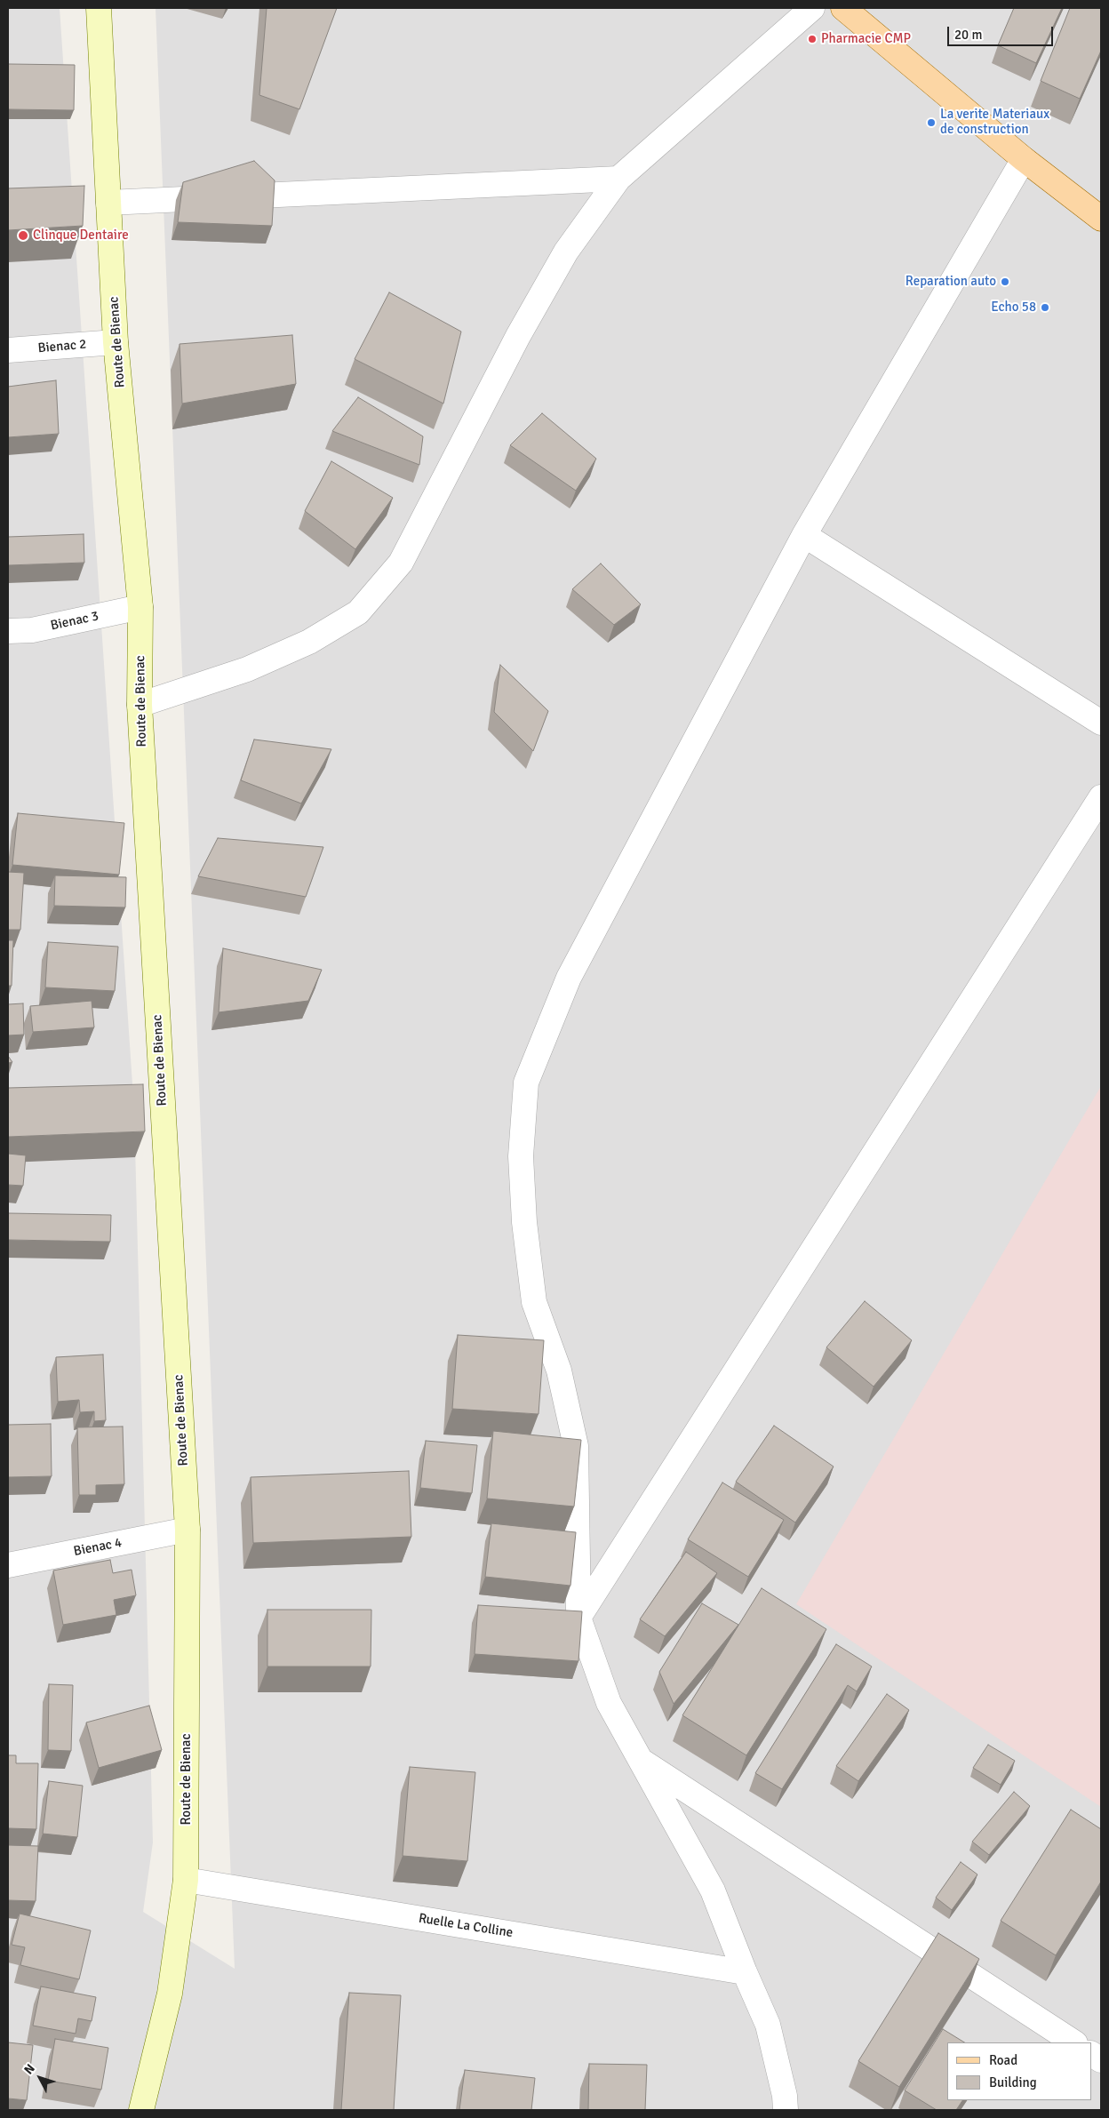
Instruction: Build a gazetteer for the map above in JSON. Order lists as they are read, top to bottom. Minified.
{"streets":{"main road":["Route de Bienac"],"street":["Bienac 2","Bienac 3","Bienac 4","Ruelle La Colline"]},"crossings":[["Route de Bienac","Bienac 2"],["Route de Bienac","Bienac 3"],["Route de Bienac","Bienac 4"],["Route de Bienac","Ruelle La Colline"]],"places":["Pharmacie CMP","La verite Materiaux de construction","Clinque Dentaire","Reparation auto","Echo 58"],"legend":["Road","Building"],"scale_bar":"20 m","north":"top left"}
